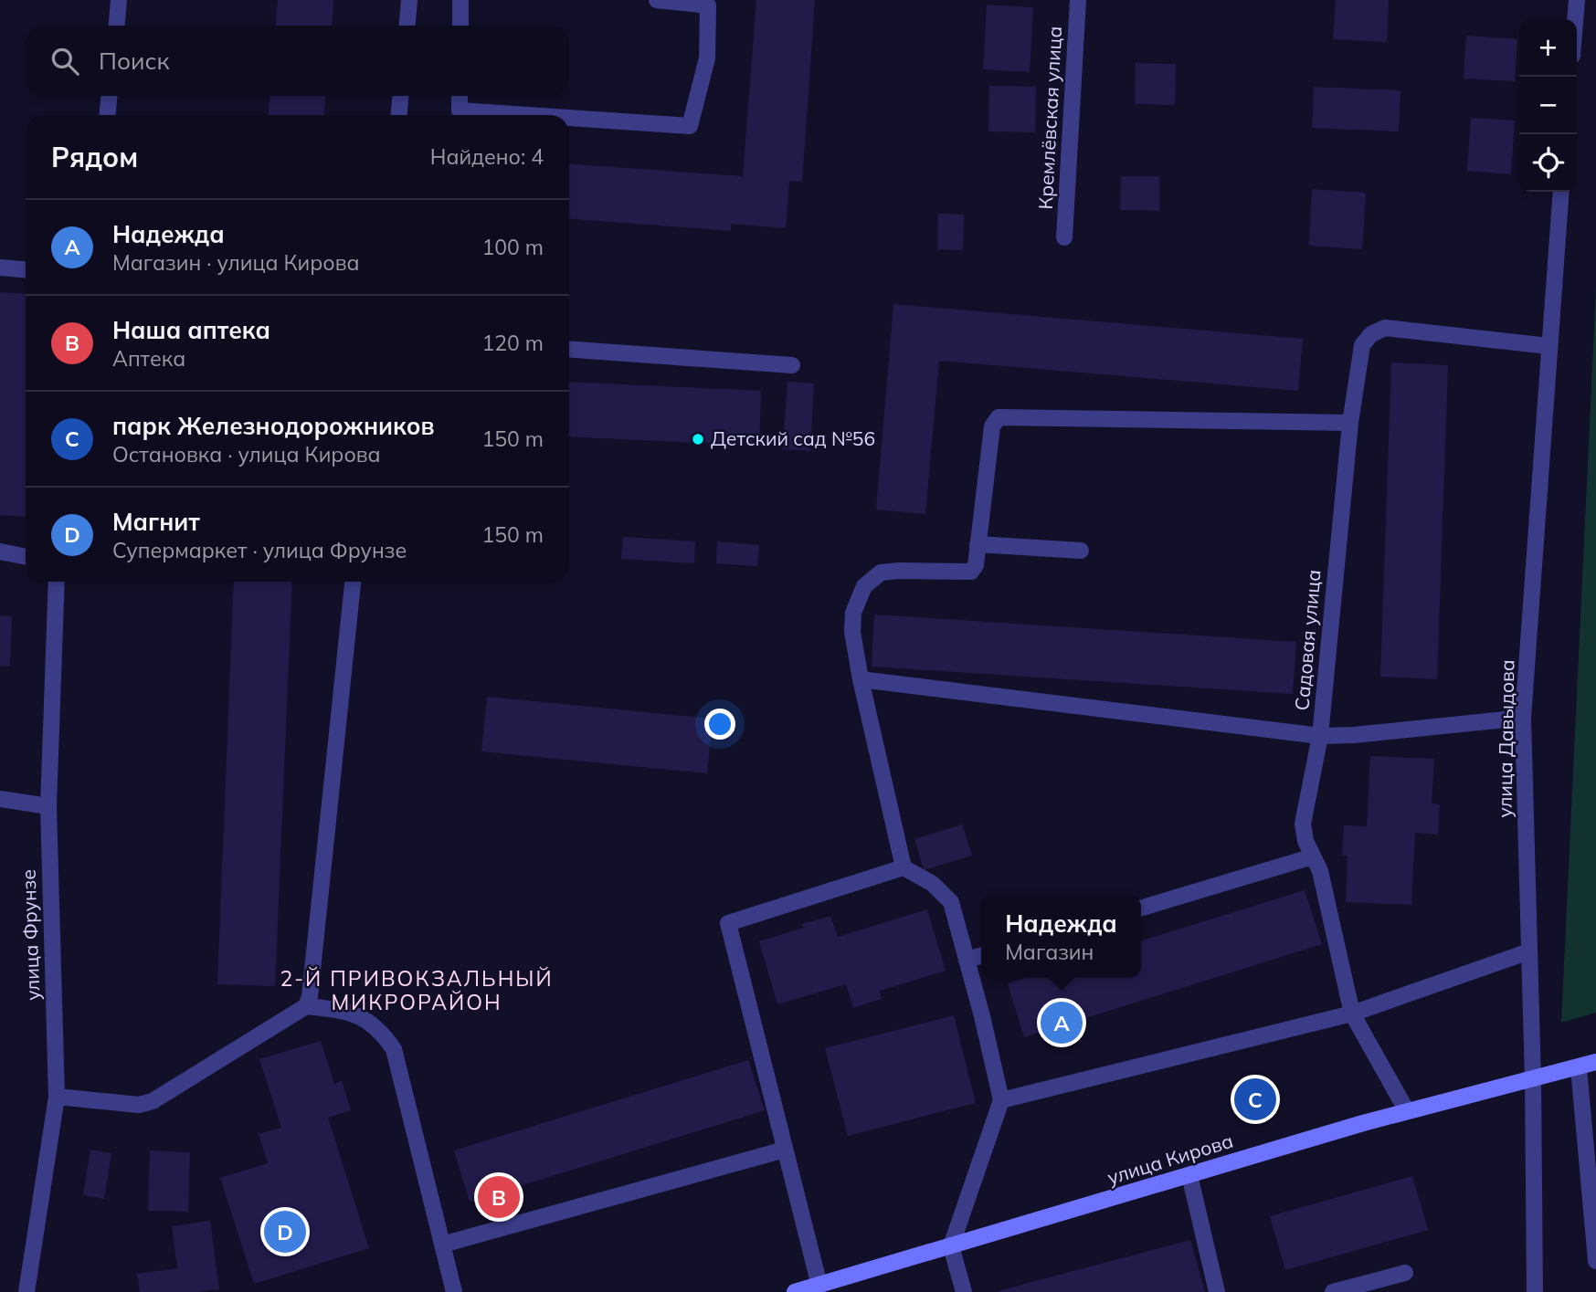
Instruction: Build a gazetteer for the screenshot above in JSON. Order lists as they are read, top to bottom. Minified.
{"streets":{"main road":["улица Кирова"],"street":["Кремлёвская улица","Садовая улица","улица Давыдова","улица Фрунзе"]},"crossings":[["Садовая улица","улица Давыдова"],["Садовая улица","улица Кирова"],["улица Давыдова","улица Кирова"]],"districts":["2-Й ПРИВОКЗАЛЬНЫЙ МИКРОРАЙОН"],"places":["Детский сад №56"],"page":{"map_buttons":["+","−"],"search":"Поиск","heading":["Рядом","Найдено: 4"],"list":[{"mark":"A","name":"Надежда","note":"Магазин · улица Кирова","value":"100 m"},{"mark":"B","name":"Наша аптека","note":"Аптека","value":"120 m"},{"mark":"C","name":"парк Железнодорожников","note":"Остановка · улица Кирова","value":"150 m"},{"mark":"D","name":"Магнит","note":"Супермаркет · улица Фрунзе","value":"150 m"}],"popup":["Надежда","Магазин"],"pins":["A","C","B","D"]}}
